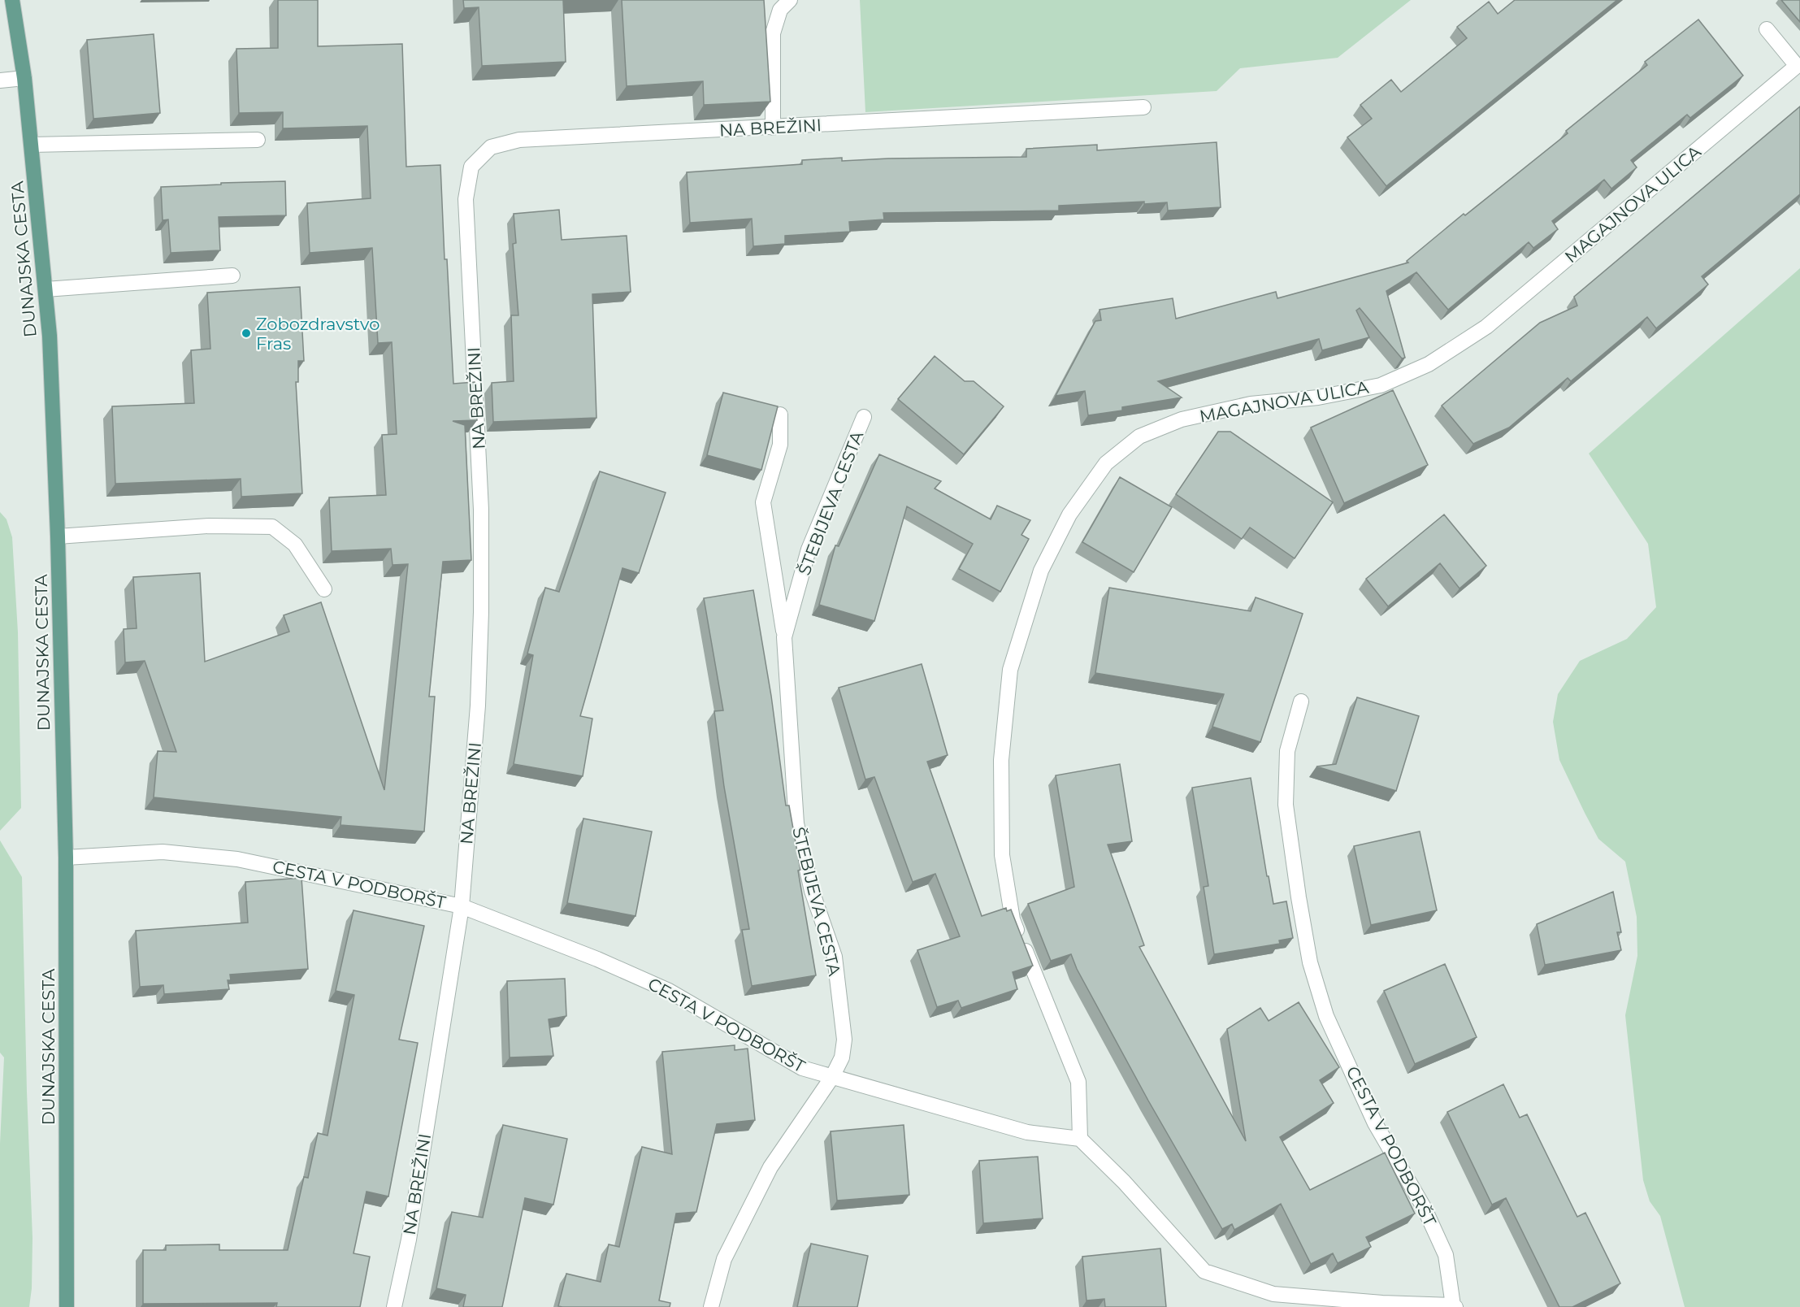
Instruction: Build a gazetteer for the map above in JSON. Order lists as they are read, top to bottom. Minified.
{"streets":{"main road":["DUNAJSKA CESTA"],"street":["NA BREŽINI","MAGAJNOVA ULICA","ŠTEBIJEVA CESTA","CESTA V PODBORŠT"]},"crossings":[["NA BREŽINI","CESTA V PODBORŠT"],["MAGAJNOVA ULICA","CESTA V PODBORŠT"],["DUNAJSKA CESTA","CESTA V PODBORŠT"],["ŠTEBIJEVA CESTA","CESTA V PODBORŠT"]],"places":["Zobozdravstvo Fras"]}
